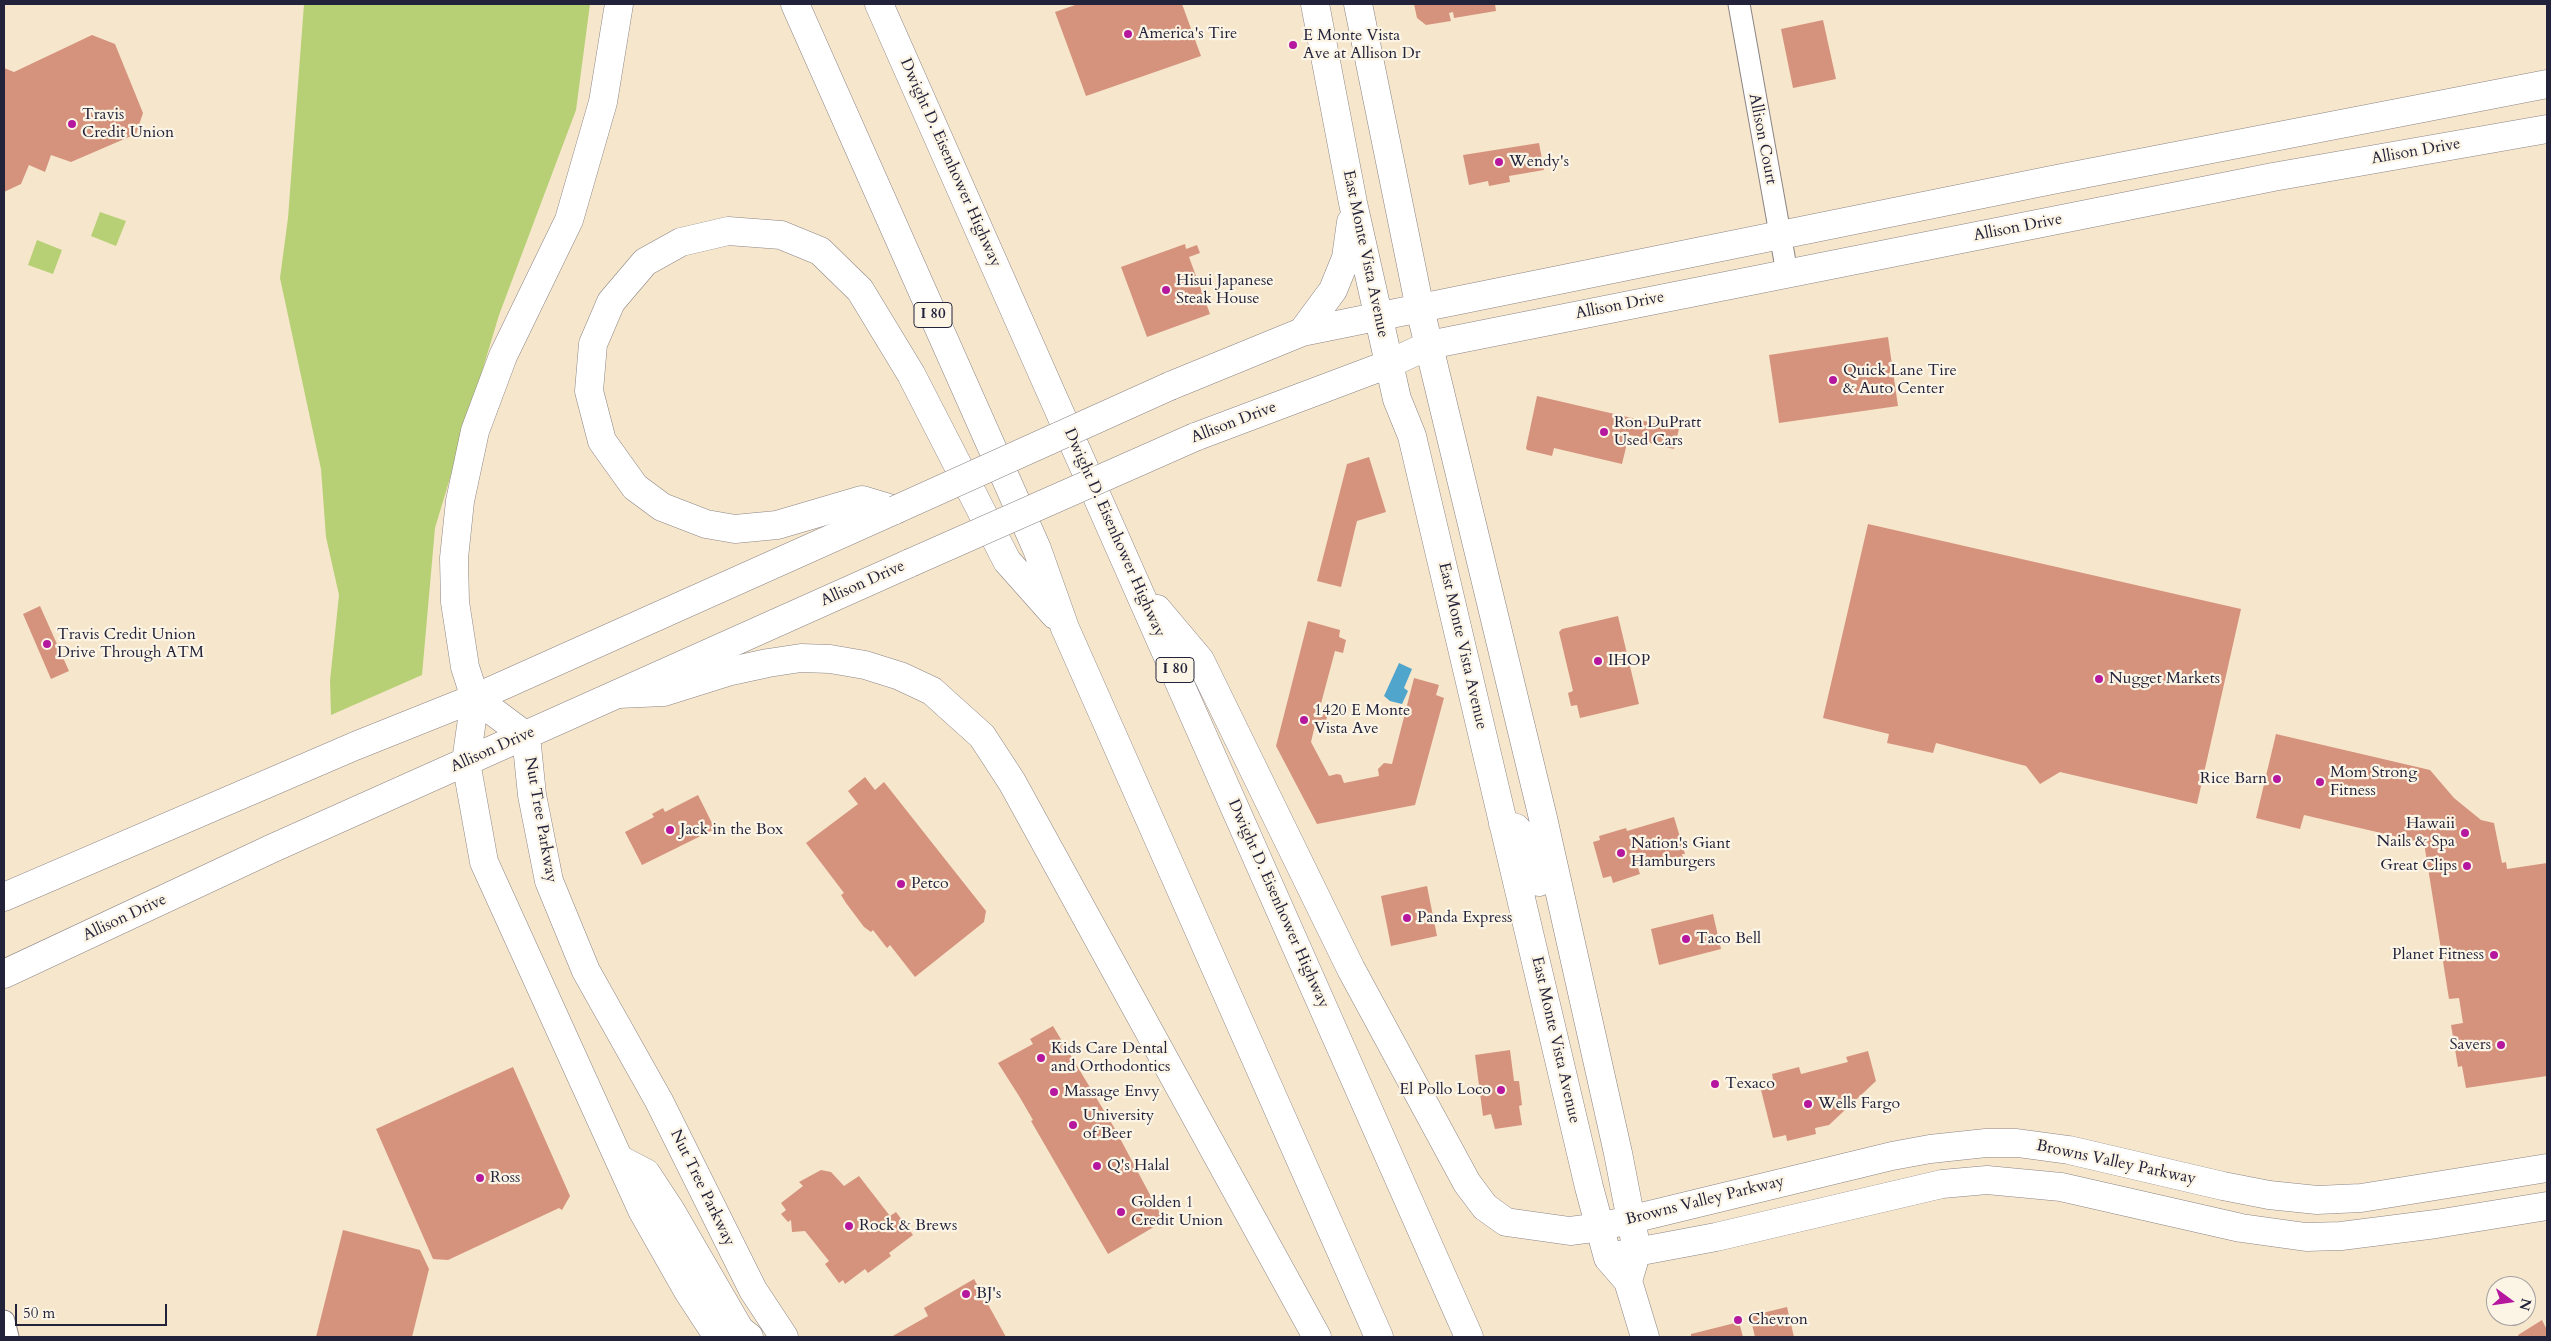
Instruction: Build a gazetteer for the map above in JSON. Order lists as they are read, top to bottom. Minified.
{"streets":{"main road":["Allison Drive","Dwight D. Eisenhower Highway","East Monte Vista Avenue","I 80","Nut Tree Parkway","Browns Valley Parkway"],"street":["Allison Court"]},"crossings":[["Allison Court","Allison Drive"],["Allison Drive","East Monte Vista Avenue"],["Allison Drive","Nut Tree Parkway"],["Dwight D. Eisenhower Highway","Browns Valley Parkway"],["East Monte Vista Avenue","Browns Valley Parkway"]],"places":["America's Tire","E Monte Vista Ave at Allison Dr","Travis Credit Union","Wendy's","Hisui Japanese Steak House","Quick Lane Tire & Auto Center","Ron DuPratt Used Cars","Travis Credit Union Drive Through ATM","IHOP","Nugget Markets","1420 E Monte Vista Ave","Rice Barn","Mom Strong Fitness","Jack in the Box","Hawaii Nails & Spa","Nation's Giant Hamburgers","Great Clips","Petco","Panda Express","Taco Bell","Planet Fitness","Savers","Kids Care Dental and Orthodontics","Texaco","El Pollo Loco","Massage Envy","Wells Fargo","University of Beer","Q's Halal","Ross","Golden 1 Credit Union","Rock & Brews","BJ's","Chevron"],"scale_bar":"50 m","north":"right"}
